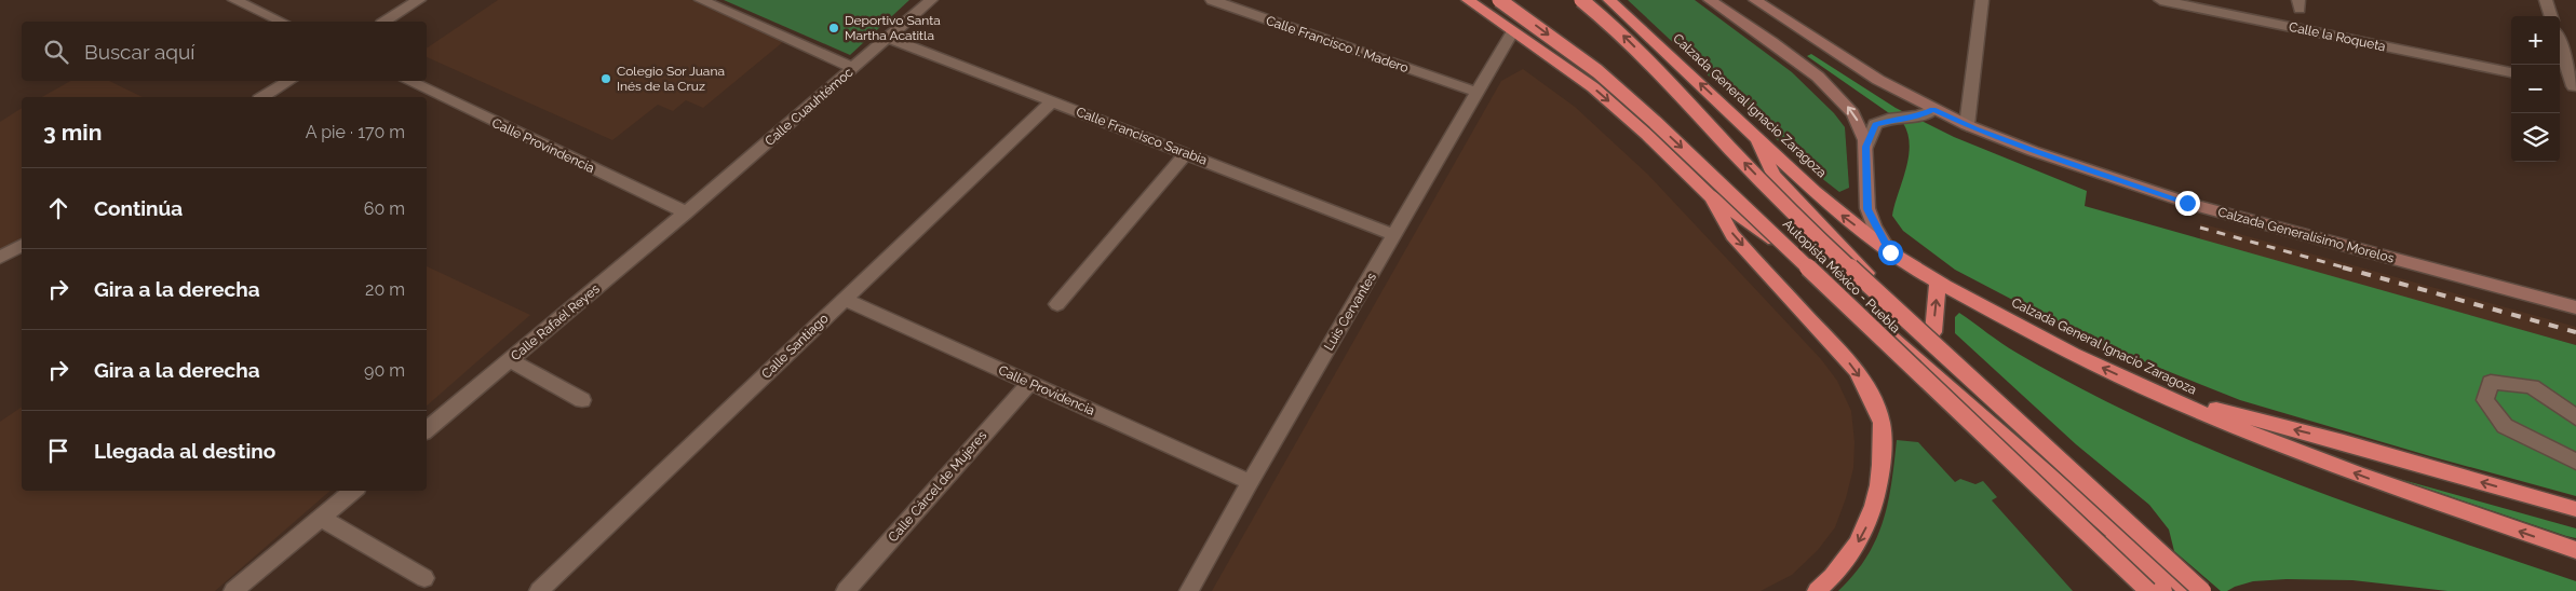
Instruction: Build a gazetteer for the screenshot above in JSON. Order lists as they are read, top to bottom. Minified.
{"streets":{"highway":["Calzada General Ignacio Zaragoza","Autopista México - Puebla"],"street":["Calle la Roqueta","Calle Francisco I. Madero","Calle Cuauhtémoc","Calle Francisco Sarabia","Calle Provindencia","Calzada Generalísimo Morelos","Luis Cervantes","Calle Rafaél Reyes","Calle Santiago","Calle Providencia","Calle Cárcel de Mujeres"]},"crossings":[["Calle Francisco I. Madero","Luis Cervantes"],["Calle Cuauhtémoc","Calle Francisco Sarabia"],["Calle Cuauhtémoc","Calle Provindencia"],["Calle Cuauhtémoc","Calle Rafaél Reyes"],["Calle Francisco Sarabia","Luis Cervantes"],["Calle Francisco Sarabia","Calle Santiago"],["Calle Provindencia","Calle Rafaél Reyes"],["Luis Cervantes","Calle Providencia"],["Calle Santiago","Calle Providencia"],["Calle Providencia","Calle Cárcel de Mujeres"]],"places":["Deportivo Santa Martha Acatitla","Colegio Sor Juana Inés de la Cruz"],"page":{"map_buttons":["+","−"],"search":"Buscar aquí","heading":["3 min","A pie · 170 m"],"list":[["Continúa","60 m"],["Gira a la derecha","20 m"],["Gira a la derecha","90 m"],"Llegada al destino"]}}
